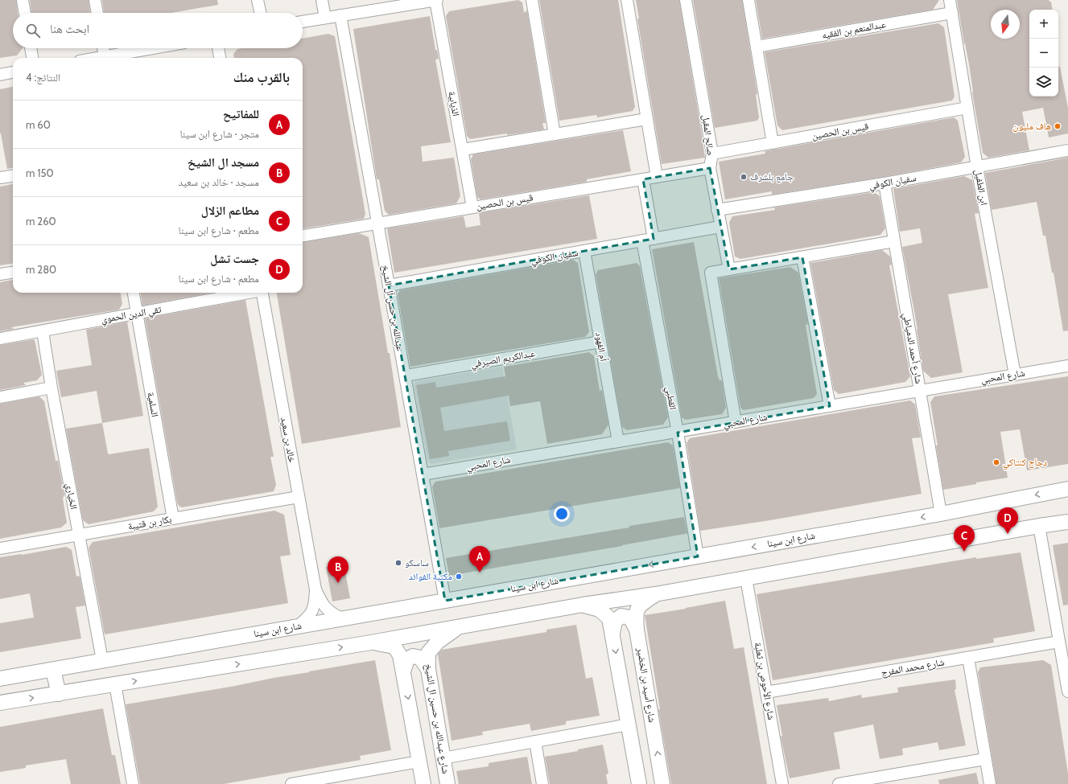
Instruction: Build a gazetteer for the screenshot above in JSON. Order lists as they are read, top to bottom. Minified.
{"streets":{"street":["عبدالمنعم بن الفقيه","الذيابية","قيس بن الحصين","صالح المقبل","سفيان الكوفي","ابن الطفيل","عبدالله بن حسن آل الشيخ","تقي الدين الحموي","أم الفهود","شارع أحمد الدمياطي","عبدالكريم الصيرفي","شارع المحبي","القطبي","السلمية","خالد بن سعيد","الخياري","بكار بن قتيبة","شارع ابن سينا","شارع محمد المفرج","شارع الأحوص بن ثعلبة","شارع أسيد بن الخضير","شارع عبدالله بن حسين ال الشيخ"]},"crossings":[["عبدالمنعم بن الفقيه","ابن الطفيل"],["الذيابية","قيس بن الحصين"],["قيس بن الحصين","صالح المقبل"],["قيس بن الحصين","ابن الطفيل"],["قيس بن الحصين","عبدالله بن حسن آل الشيخ"],["قيس بن الحصين","القطبي"],["صالح المقبل","سفيان الكوفي"],["سفيان الكوفي","ابن الطفيل"],["سفيان الكوفي","عبدالله بن حسن آل الشيخ"],["سفيان الكوفي","أم الفهود"],["سفيان الكوفي","شارع أحمد الدمياطي"],["سفيان الكوفي","القطبي"],["ابن الطفيل","شارع المحبي"],["عبدالله بن حسن آل الشيخ","عبدالكريم الصيرفي"],["عبدالله بن حسن آل الشيخ","شارع المحبي"],["عبدالله بن حسن آل الشيخ","شارع ابن سينا"],["تقي الدين الحموي","السلمية"],["تقي الدين الحموي","الخياري"],["أم الفهود","عبدالكريم الصيرفي"],["أم الفهود","شارع المحبي"],["شارع أحمد الدمياطي","شارع المحبي"],["شارع أحمد الدمياطي","شارع ابن سينا"],["شارع المحبي","القطبي"],["القطبي","شارع ابن سينا"],["السلمية","بكار بن قتيبة"],["خالد بن سعيد","بكار بن قتيبة"],["خالد بن سعيد","شارع ابن سينا"],["الخياري","بكار بن قتيبة"],["الخياري","شارع ابن سينا"],["شارع محمد المفرج","شارع الأحوص بن ثعلبة"]],"places":["هاف مليون","جامع بلشرف","دجاج كنتاكي","ساسكو","مكتبة الفوائد"],"north":"bottom","page":{"map_buttons":["+","−"],"search":"ابحث هنا","heading":["بالقرب منك","النتائج: 4"],"list":[{"mark":"A","name":"للمفاتيح","note":"متجر · شارع ابن سينا","value":"60 m"},{"mark":"B","name":"مسجد ال الشيخ","note":"مسجد · خالد بن سعيد","value":"150 m"},{"mark":"C","name":"مطاعم الزلال","note":"مطعم · شارع ابن سينا","value":"260 m"},{"mark":"D","name":"جست تشل","note":"مطعم · شارع ابن سينا","value":"280 m"}],"pins":["D","C","A","B"]}}
